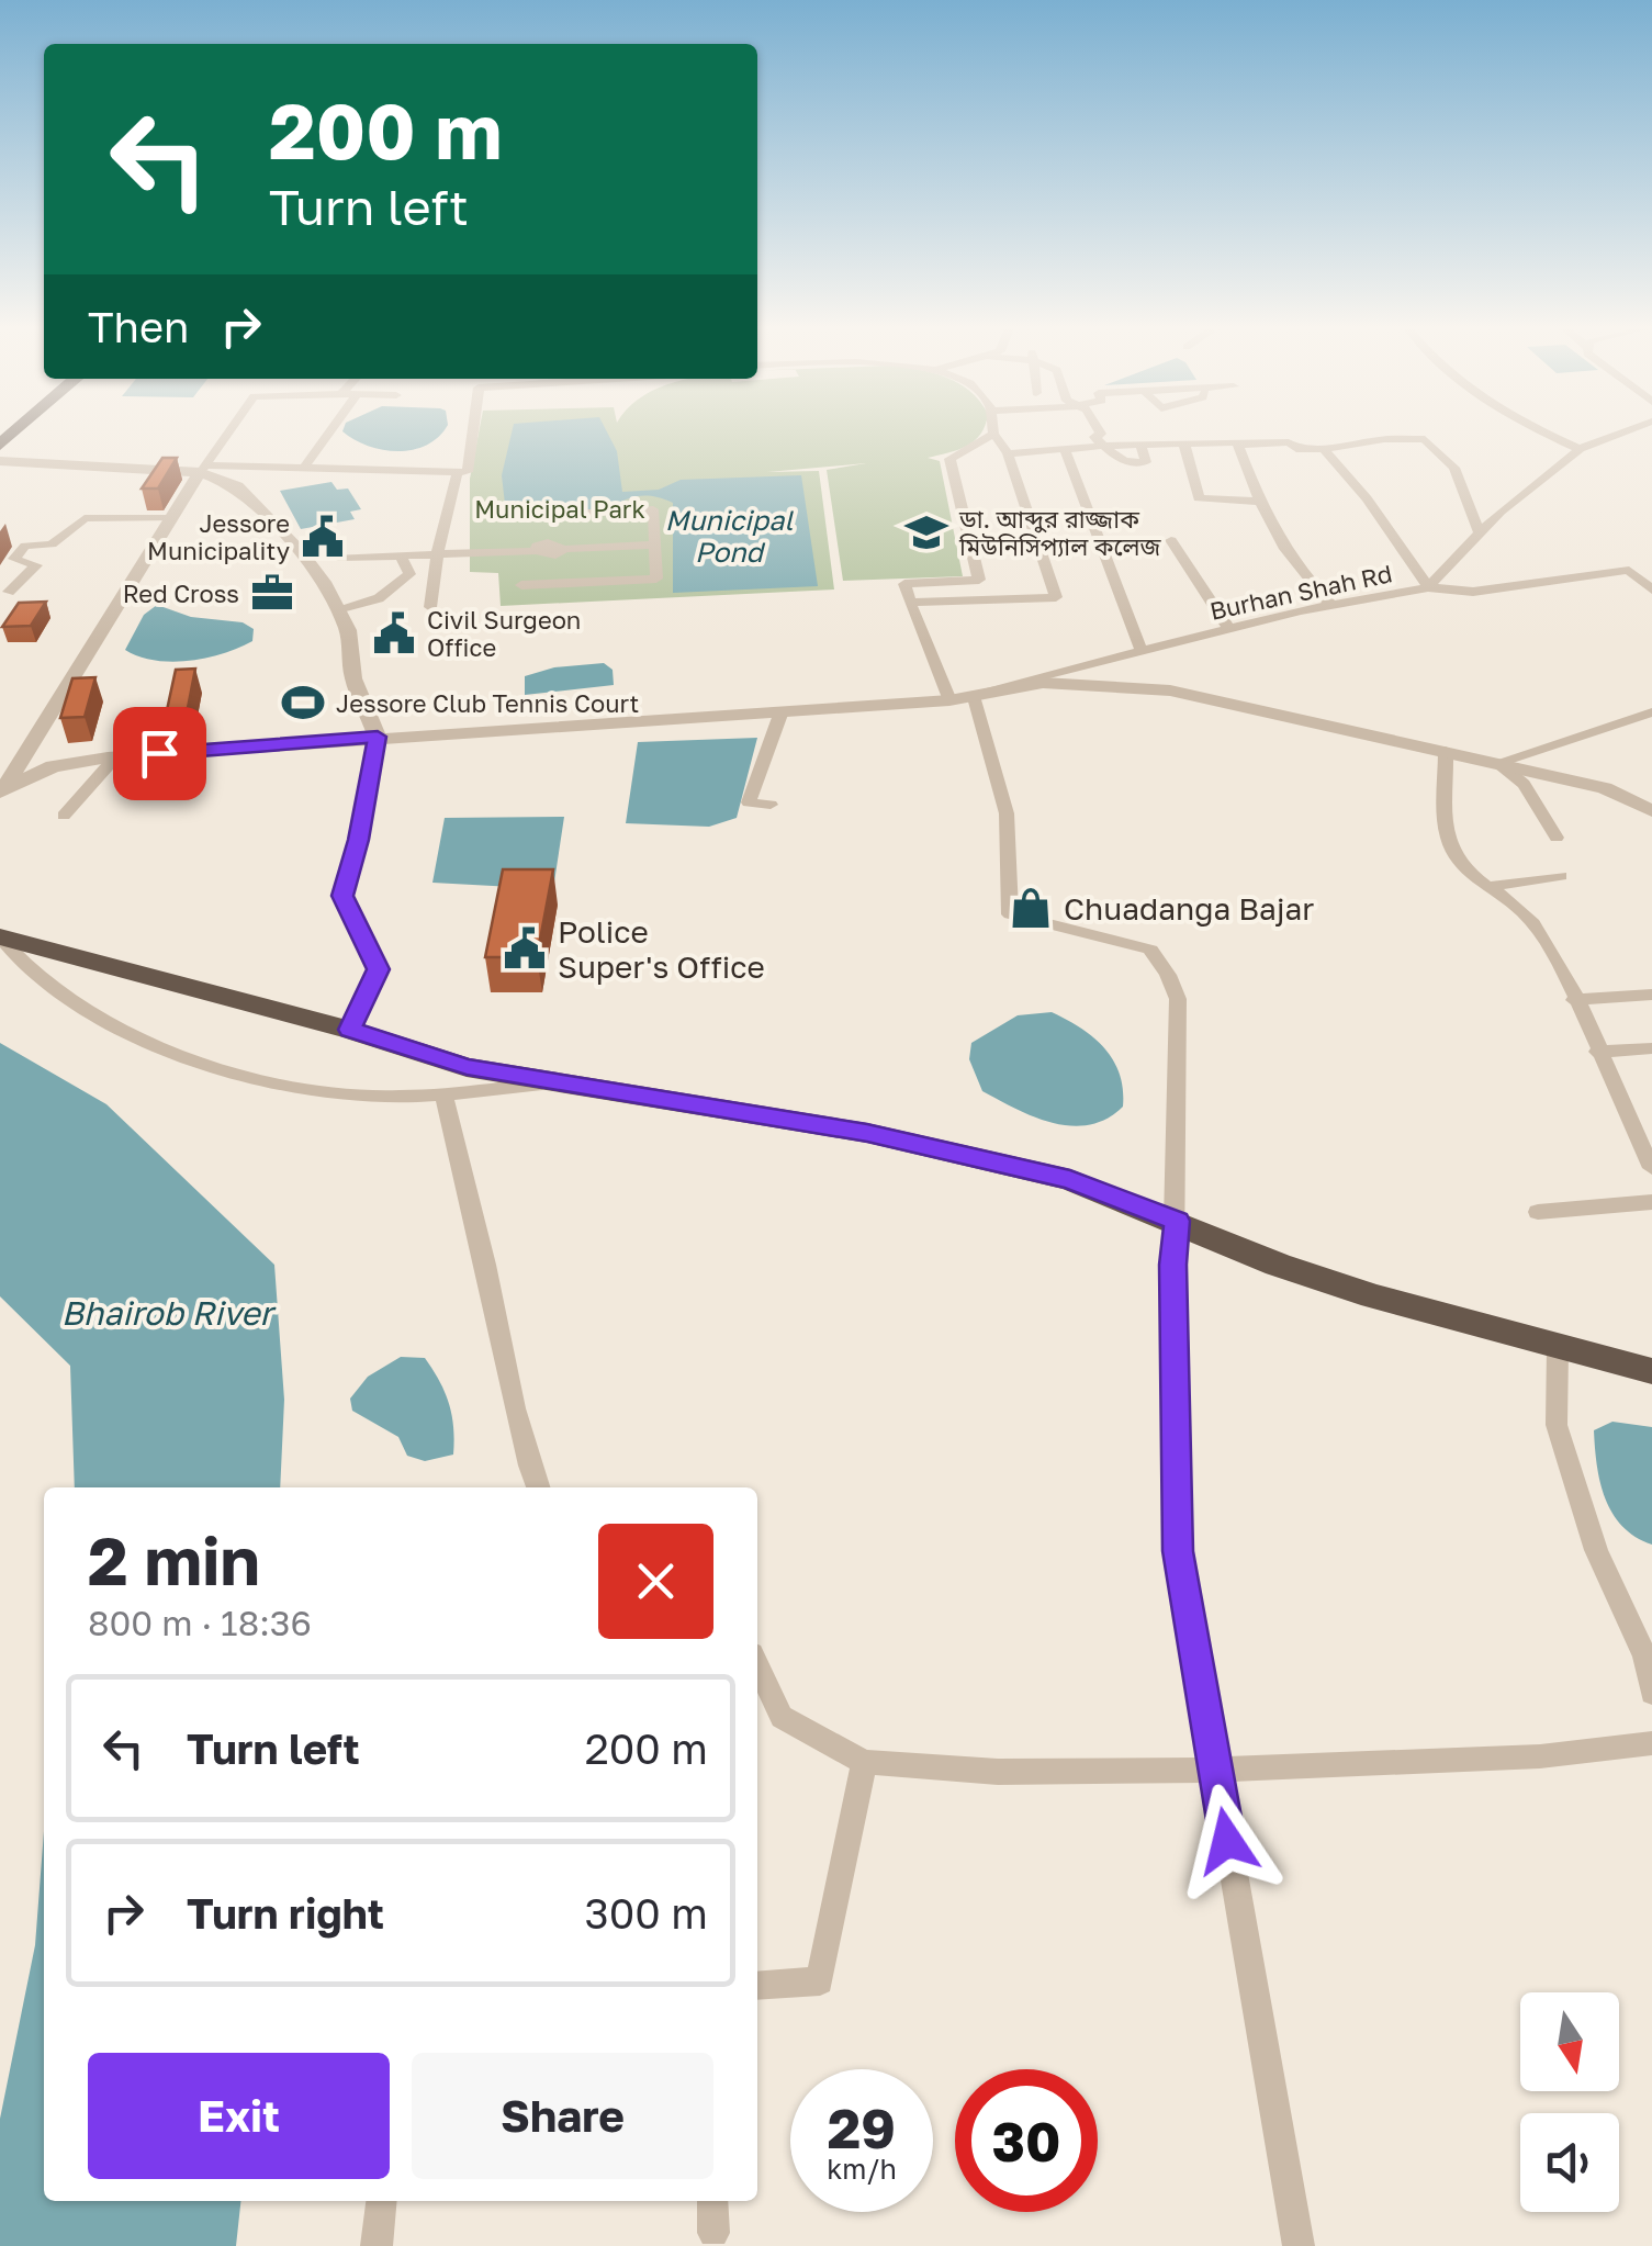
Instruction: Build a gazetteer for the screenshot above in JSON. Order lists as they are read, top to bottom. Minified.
{"streets":{"street":["Burhan Shah Rd"]},"water":["Municipal Pond","Bhairob River"],"parks":["Municipal Park"],"places":{"school or university":["ডা. আব্দুর রাজ্জাক মিউনিসিপ্যাল কলেজ"],"public building":["Jessore Municipality","Civil Surgeon Office","Police Super's Office"],"office":["Red Cross"],"sports":["Jessore Club Tennis Court"],"shop":["Chuadanga Bajar"]},"north":"bottom","page":{"turn":["200 m","Turn left"],"then":"Then","heading":["2 min","800 m · 18:36"],"list":[{"name":"Turn left","value":"200 m"},{"name":"Turn right","value":"300 m"}],"buttons":["Exit","Share"],"speed":"29 km/h","limit":"30"}}
